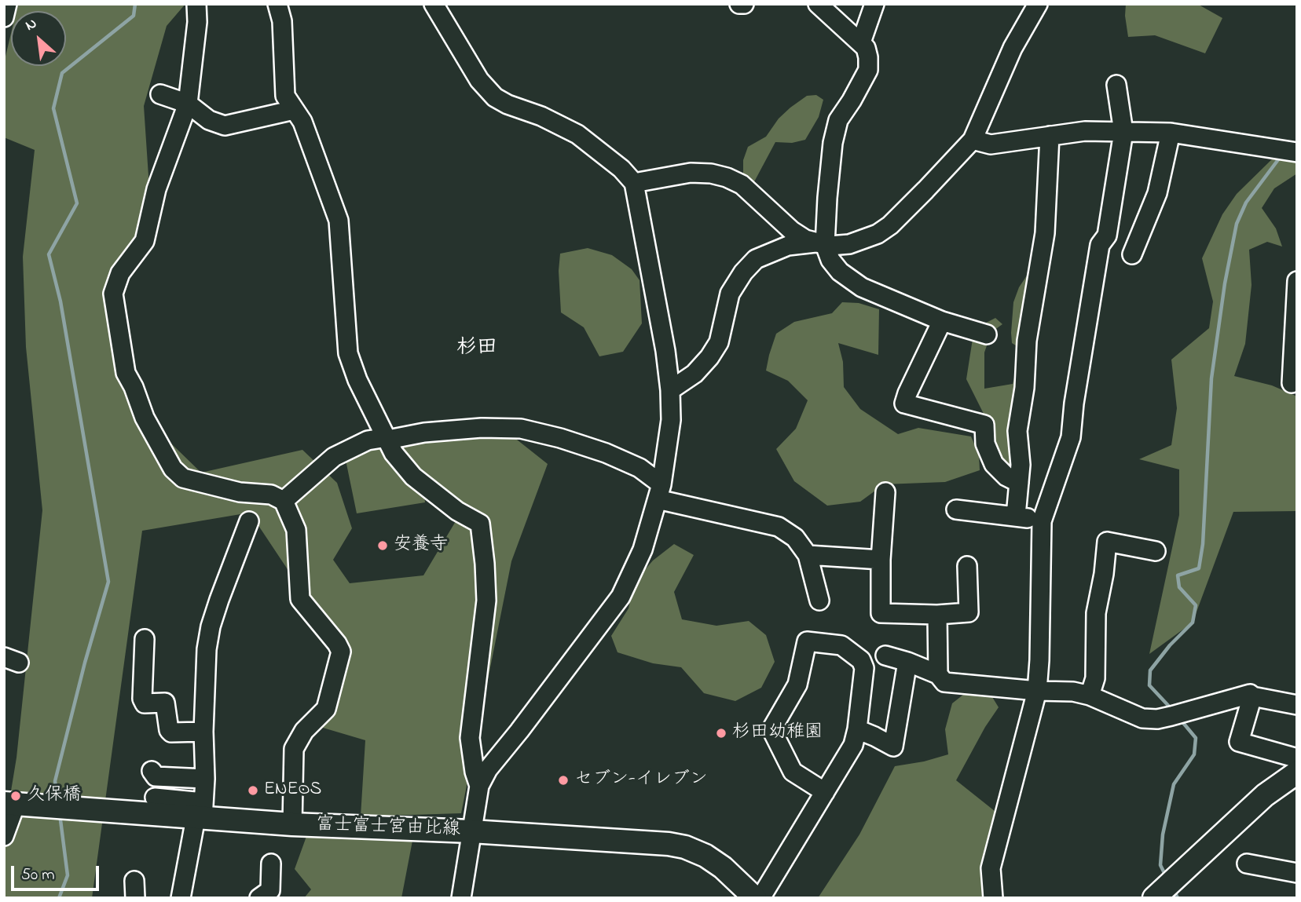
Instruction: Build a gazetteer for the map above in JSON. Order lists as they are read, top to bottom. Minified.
{"streets":{"main road":["富士富士宮由比線"]},"districts":["杉田"],"places":["安養寺","杉田幼稚園","セブン-イレブン","ENEOS","久保橋"],"scale_bar":"50 m","north":"top left"}
